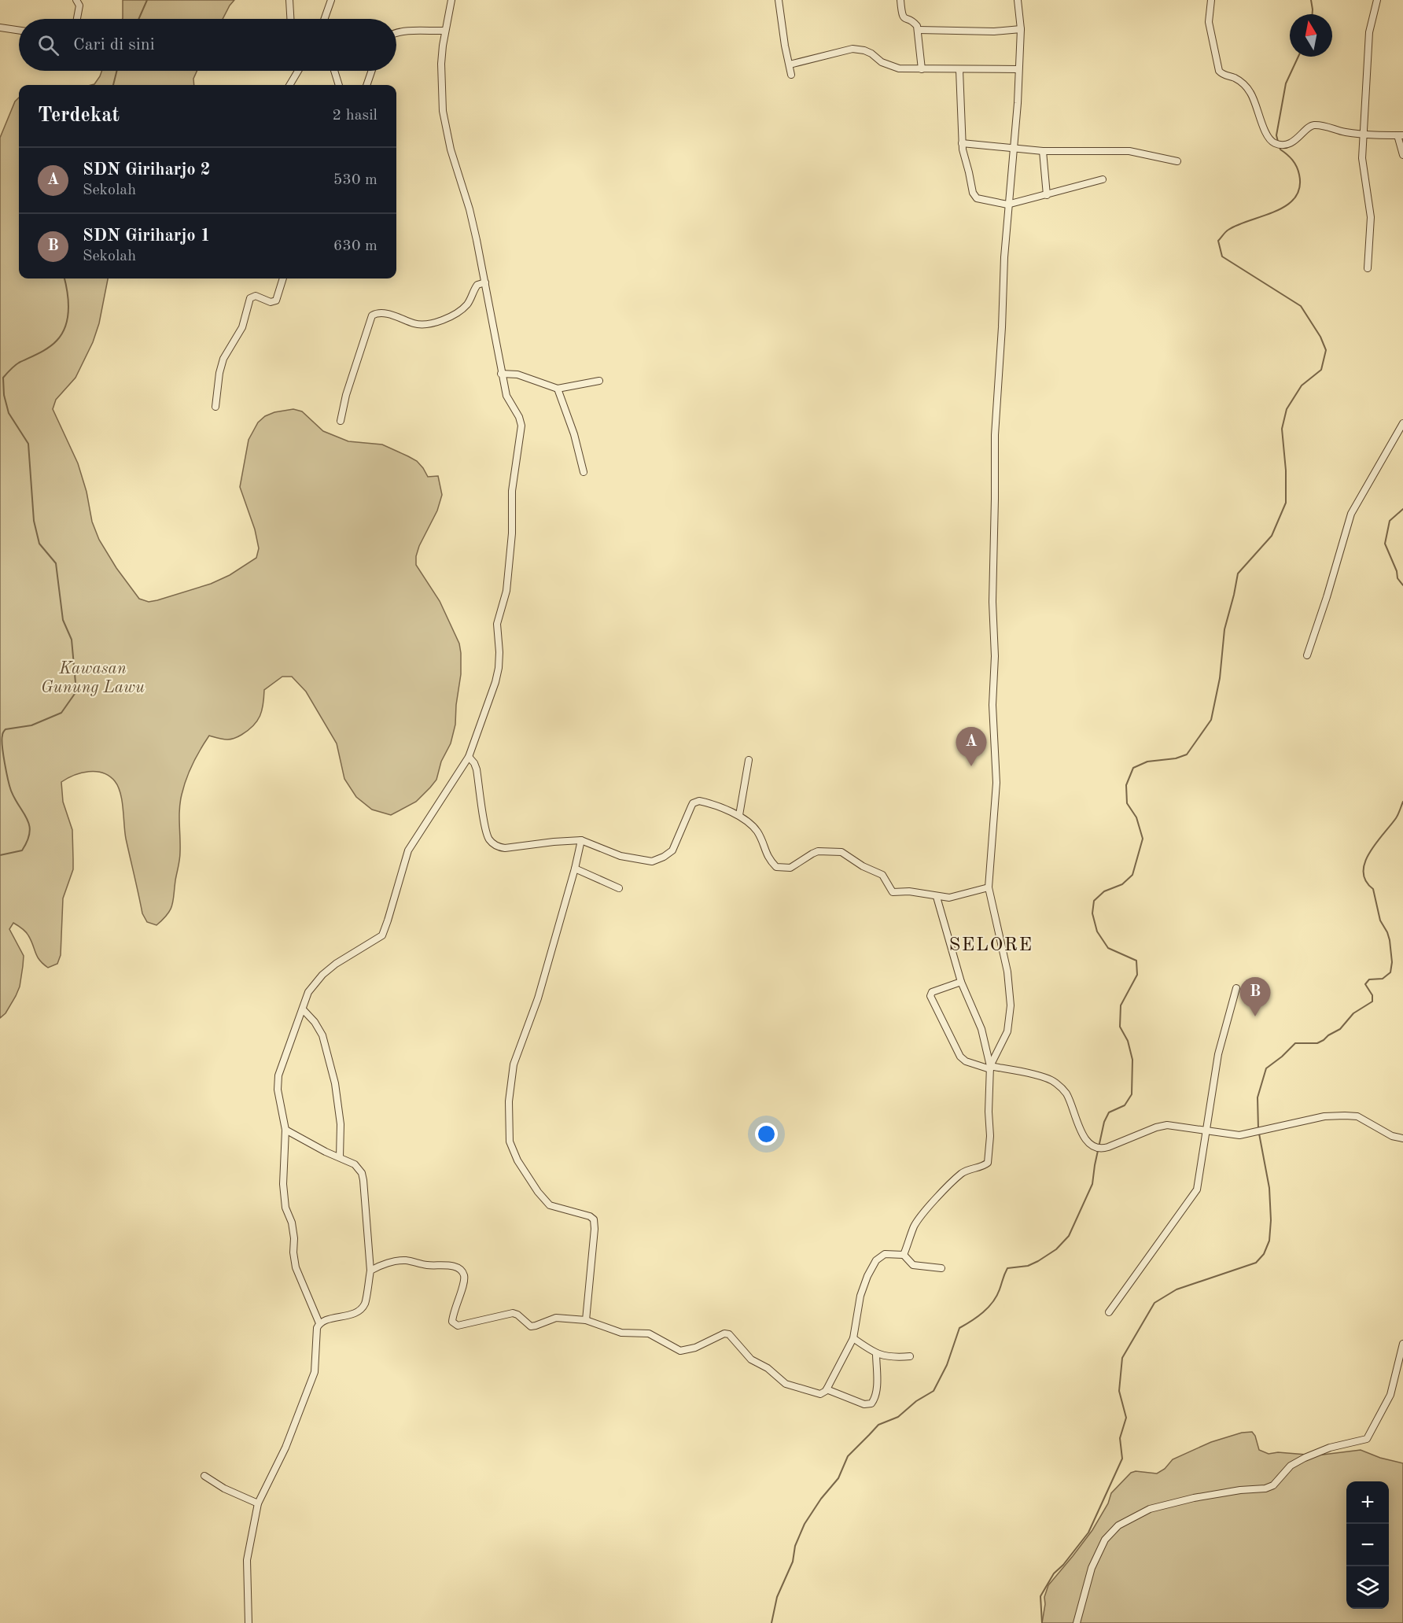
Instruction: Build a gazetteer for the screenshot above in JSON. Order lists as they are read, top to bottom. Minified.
{"districts":["SELORE"],"parks":["Kawasan Gunung Lawu"],"north":"top","page":{"search":"Cari di sini","heading":["Terdekat","2 hasil"],"list":[{"mark":"A","name":"SDN Giriharjo 2","note":"Sekolah","value":"530 m"},{"mark":"B","name":"SDN Giriharjo 1","note":"Sekolah","value":"630 m"}],"pins":["A","B"],"map_buttons":["+","−"]}}
